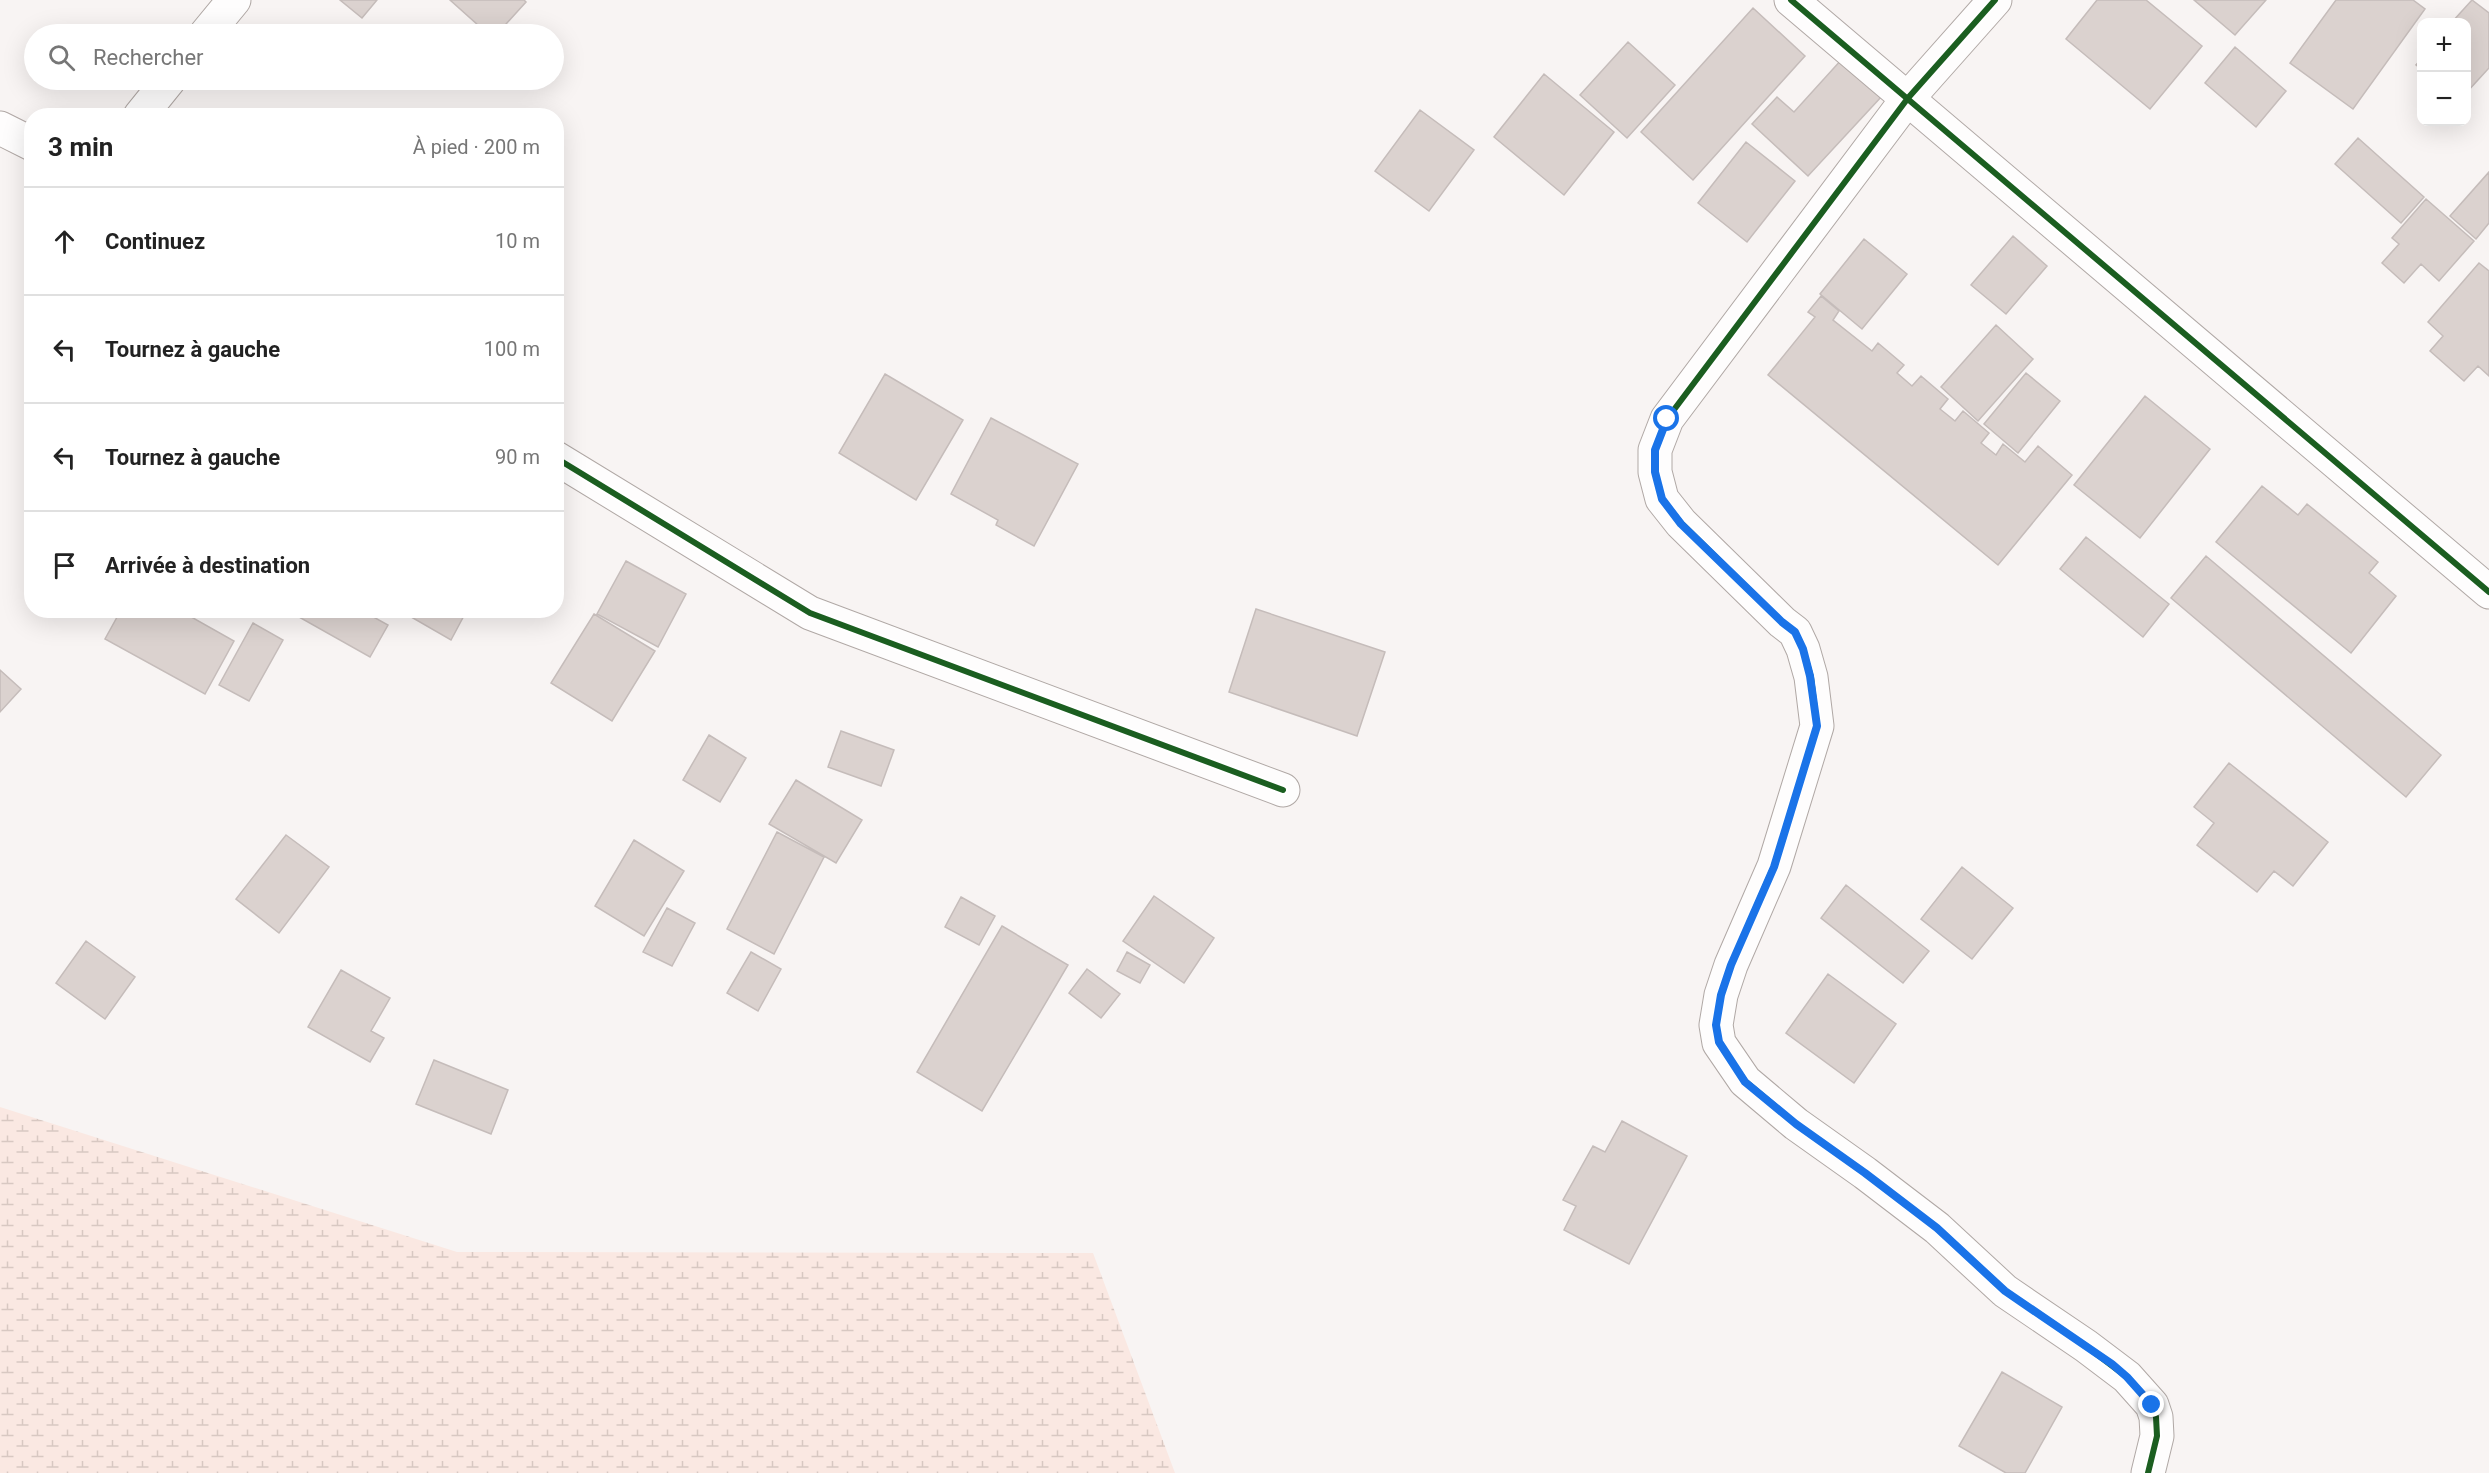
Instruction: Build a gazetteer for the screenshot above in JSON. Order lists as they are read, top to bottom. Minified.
{"page":{"map_buttons":["+","−"],"search":"Rechercher","heading":["3 min","À pied · 200 m"],"list":[["Continuez","10 m"],["Tournez à gauche","100 m"],["Tournez à gauche","90 m"],"Arrivée à destination"]}}
